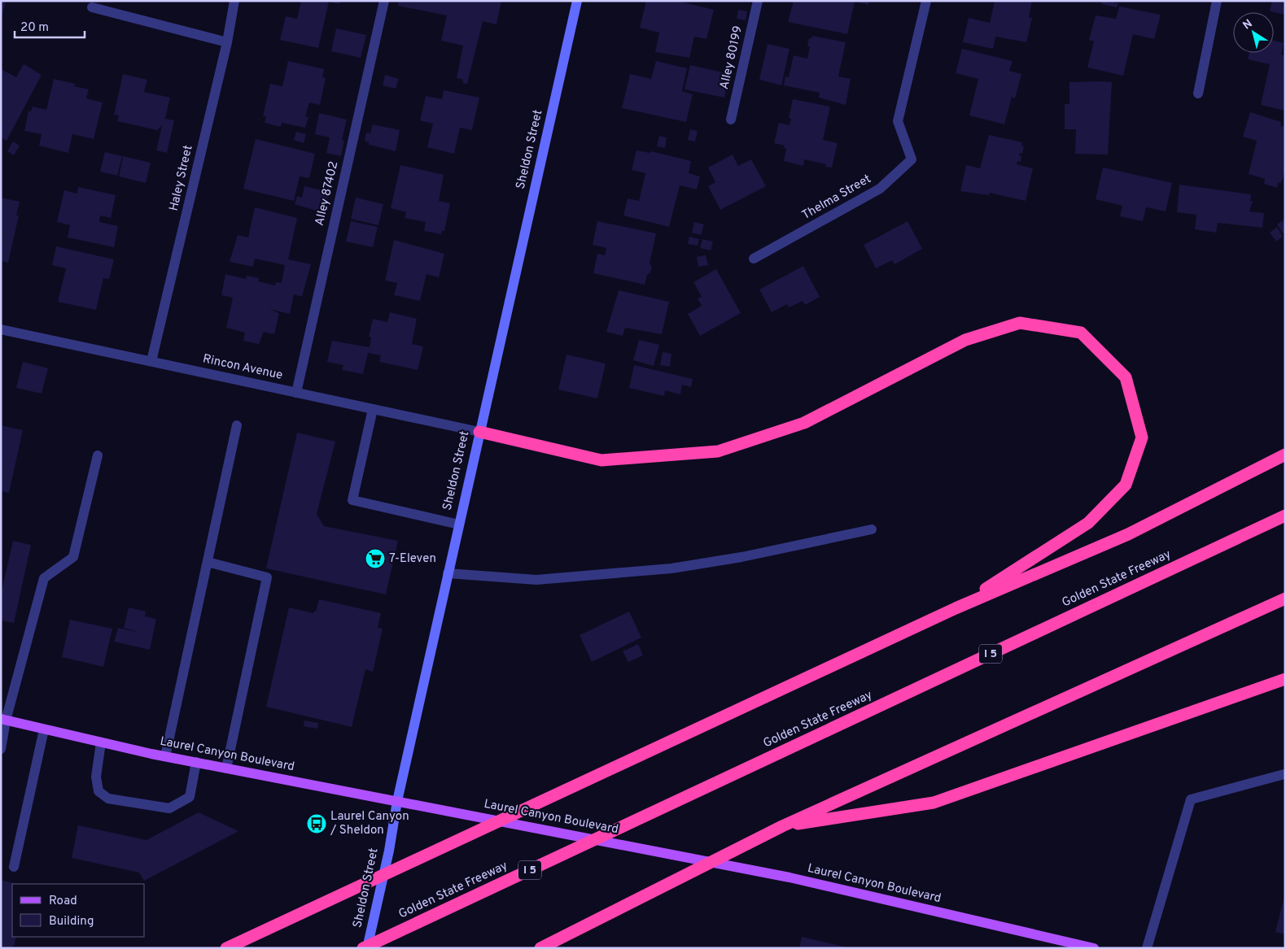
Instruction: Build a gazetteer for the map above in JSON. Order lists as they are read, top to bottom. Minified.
{"streets":{"highway":["Golden State Freeway","I 5"],"main road":["Sheldon Street","Laurel Canyon Boulevard"],"street":["Alley 80199","Haley Street","Alley 87402","Thelma Street","Rincon Avenue"]},"crossings":[["Sheldon Street","Rincon Avenue"],["Sheldon Street","Laurel Canyon Boulevard"],["Haley Street","Rincon Avenue"],["Alley 87402","Rincon Avenue"]],"places":{"supermarket":["7-Eleven"],"bus stop":["Laurel Canyon / Sheldon"]},"legend":["Road","Building"],"scale_bar":"20 m","north":"top left"}
